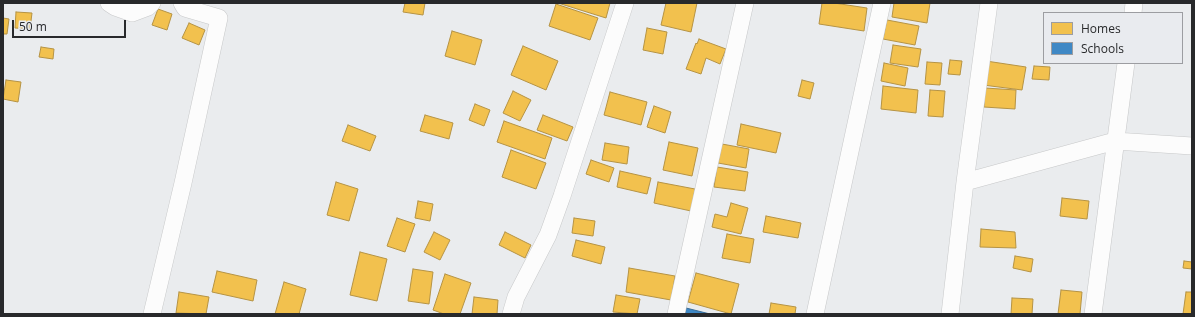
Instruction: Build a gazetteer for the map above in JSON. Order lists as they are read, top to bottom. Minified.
{"legend":["Homes","Schools"],"scale_bar":"50 m"}
